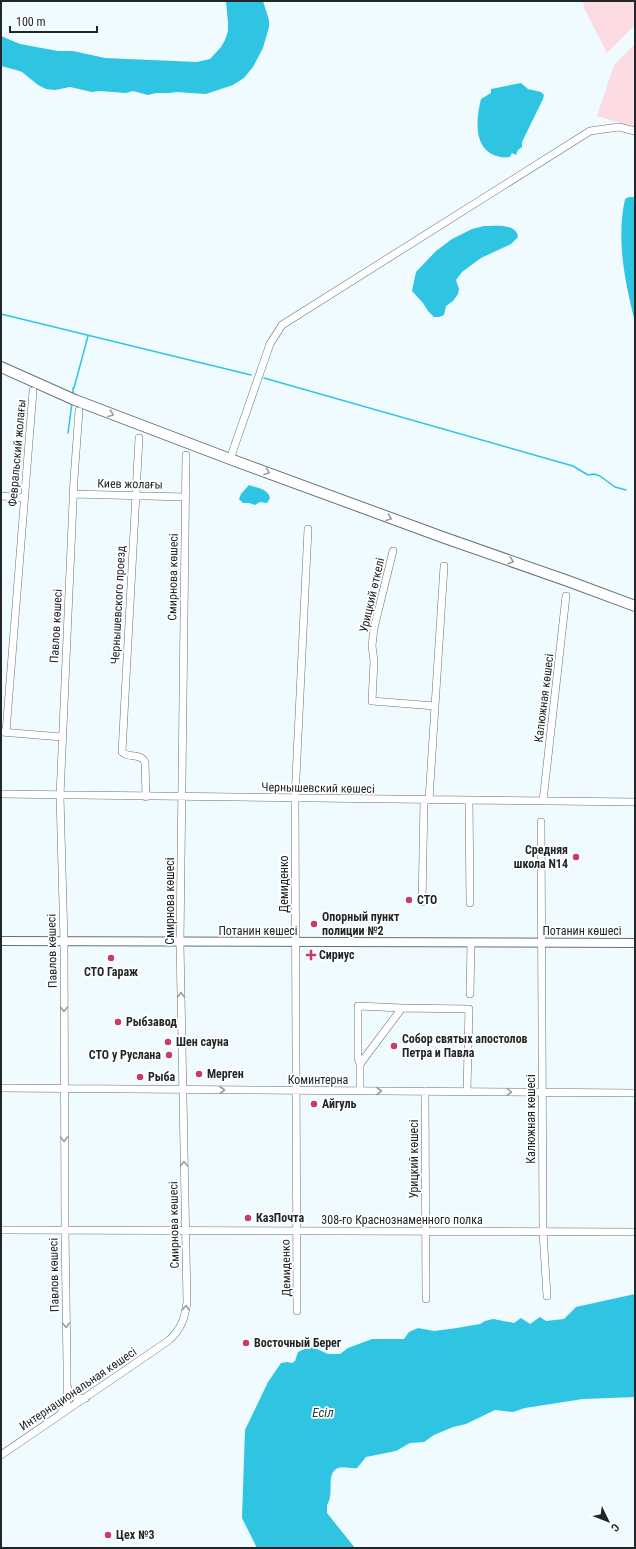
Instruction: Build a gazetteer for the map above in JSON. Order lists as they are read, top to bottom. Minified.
{"streets":{"main road":["Потанин көшесі"],"street":["Февральский жолағы","Киев жолағы","Смирнова көшесі","Урицкий өткелі","Чернышевского проезд","Павлов көшесі","Калюжная көшесі","Чернышевский көшесі","Демиденко","Коминтерна","Урицкий көшесі","308-го Краснознаменного полка","Интернациональная көшесі"]},"crossings":[["Киев жолағы","Смирнова көшесі"],["Киев жолағы","Чернышевского проезд"],["Киев жолағы","Павлов көшесі"],["Смирнова көшесі","Чернышевский көшесі"],["Смирнова көшесі","Потанин көшесі"],["Смирнова көшесі","Коминтерна"],["Смирнова көшесі","308-го Краснознаменного полка"],["Смирнова көшесі","Интернациональная көшесі"],["Чернышевского проезд","Чернышевский көшесі"],["Павлов көшесі","Чернышевский көшесі"],["Павлов көшесі","Потанин көшесі"],["Павлов көшесі","Коминтерна"],["Павлов көшесі","308-го Краснознаменного полка"],["Павлов көшесі","Интернациональная көшесі"],["Калюжная көшесі","Чернышевский көшесі"],["Калюжная көшесі","Потанин көшесі"],["Калюжная көшесі","Коминтерна"],["Калюжная көшесі","308-го Краснознаменного полка"],["Чернышевский көшесі","Демиденко"],["Демиденко","Потанин көшесі"],["Демиденко","Коминтерна"],["Демиденко","308-го Краснознаменного полка"],["Коминтерна","Урицкий көшесі"],["Урицкий көшесі","308-го Краснознаменного полка"]],"one_way":["Смирнова көшесі","Павлов көшесі","Коминтерна"],"water":["Есіл"],"places":{"other":["Средняя школа N14","СТО","Опорный пункт полиции №2","СТО Гараж","Рыбзавод","Шен сауна","Собор святых апостолов Петра и Павла","СТО у Руслана","Мерген","Рыба","Айгуль","КазПочта","Восточный Берег","Цех №3"],"health":["Сириус"]},"scale_bar":"100 m","north":"bottom right"}
